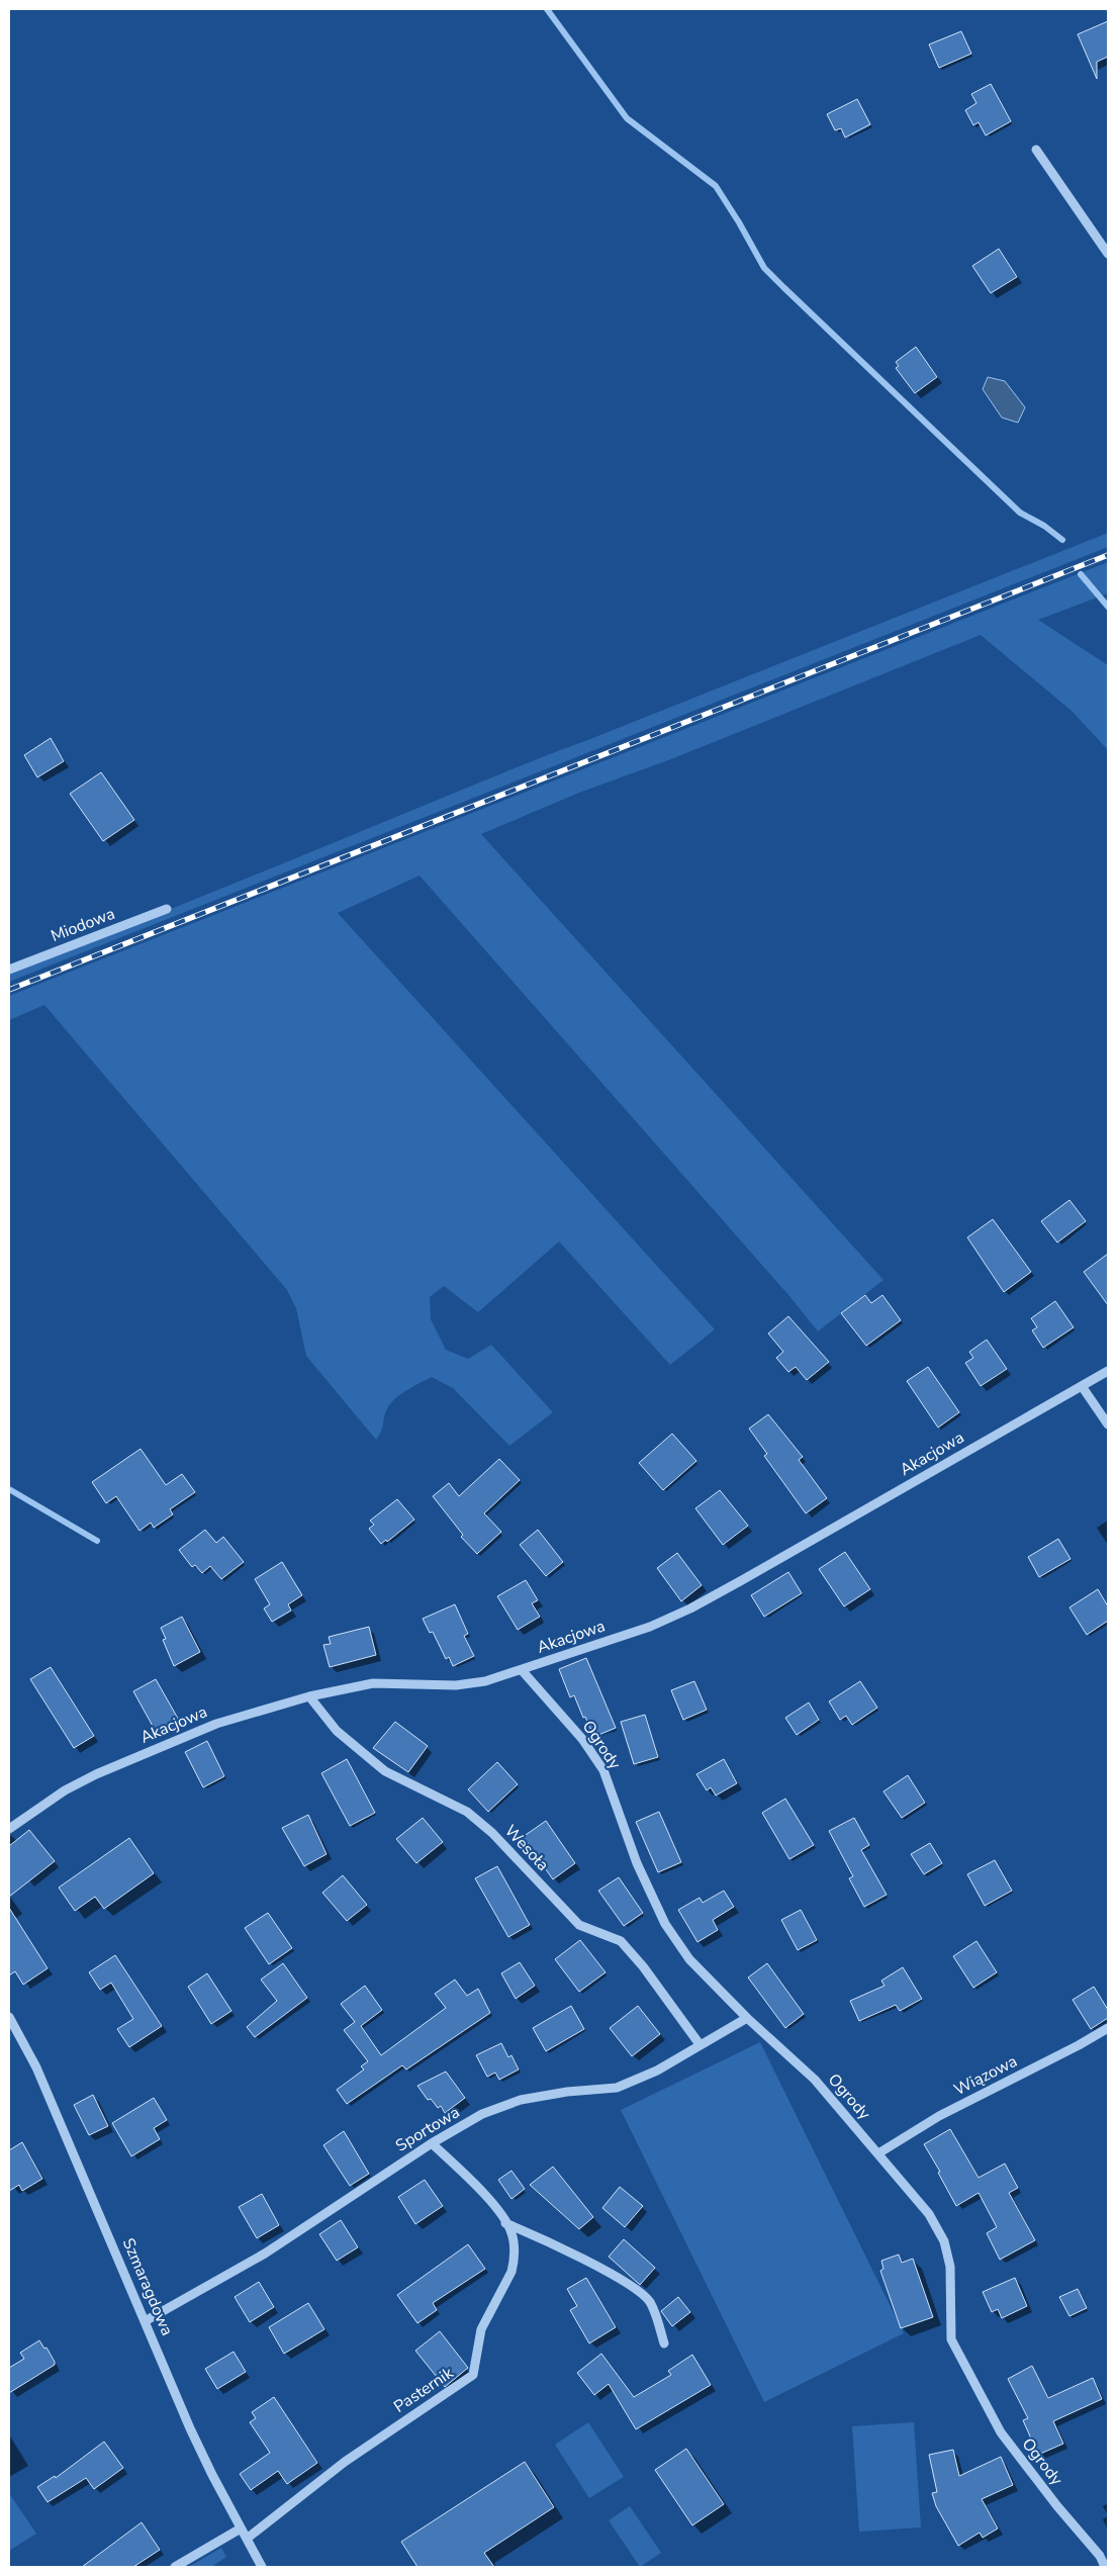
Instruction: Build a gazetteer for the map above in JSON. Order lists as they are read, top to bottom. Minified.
{"streets":{"street":["Miodowa","Akacjowa","Ogrody","Wesoła","Wiązowa","Sportowa","Szmaragdowa","Pasternik"]},"crossings":[["Akacjowa","Ogrody"],["Akacjowa","Wesoła"],["Ogrody","Wiązowa"],["Ogrody","Sportowa"],["Wesoła","Sportowa"],["Sportowa","Szmaragdowa"],["Sportowa","Pasternik"],["Szmaragdowa","Pasternik"]]}
